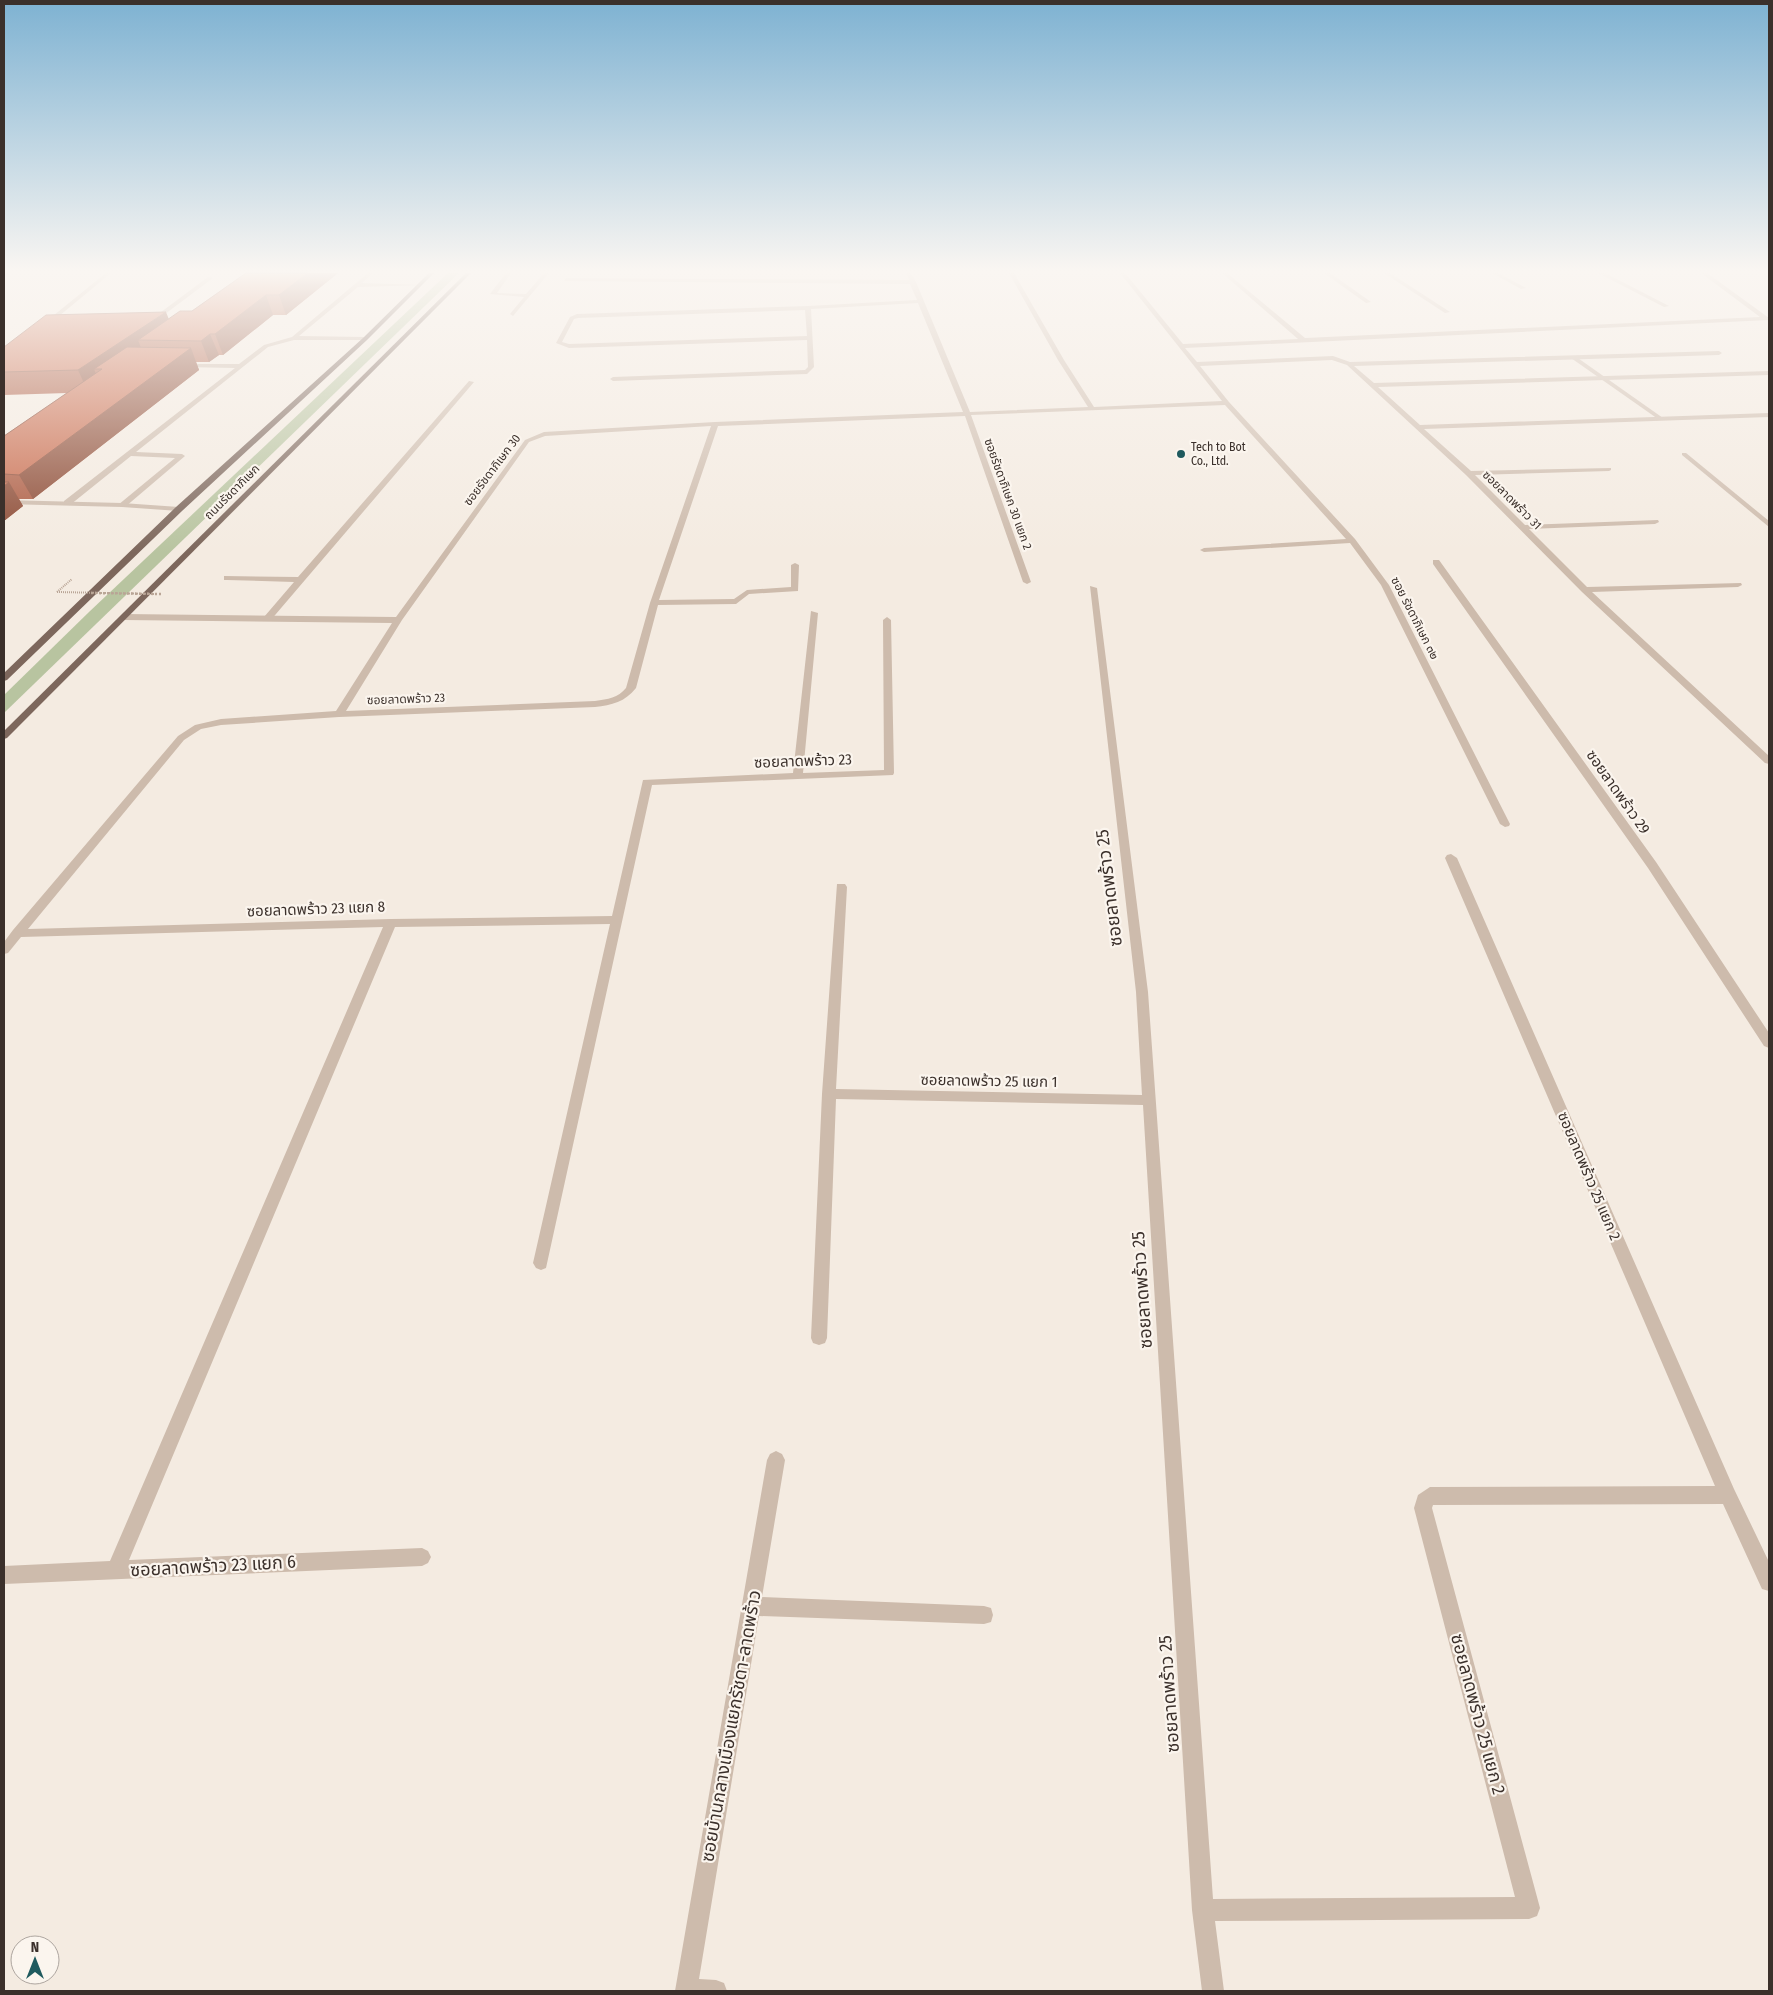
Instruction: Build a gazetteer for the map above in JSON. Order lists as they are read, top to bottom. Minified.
{"streets":{"main road":["ถนนรัชดาภิเษก"],"street":["ซอยรัชดาภิเษก 30","ซอยรัชดาภิเษก 30 แยก 2","ซอยลาดพร้าว 31","ซอย รัชดาภิเษก ๓๒","ซอยลาดพร้าว 23","ซอยลาดพร้าว 29","ซอยลาดพร้าว 25","ซอยลาดพร้าว 23 แยก 8","ซอยลาดพร้าว 25 แยก 1","ซอยลาดพร้าว 25 แยก 2","ซอยลาดพร้าว 23 แยก 6","ซอยบ้านกลางเมืองแยกรัชดา-ลาดพร้าว"]},"crossings":[["ซอยรัชดาภิเษก 30","ซอยรัชดาภิเษก 30 แยก 2"],["ซอยรัชดาภิเษก 30","ซอย รัชดาภิเษก ๓๒"],["ซอยรัชดาภิเษก 30","ซอยลาดพร้าว 23"],["ซอยลาดพร้าว 23","ซอยลาดพร้าว 23 แยก 8"],["ซอยลาดพร้าว 25","ซอยลาดพร้าว 25 แยก 1"],["ซอยลาดพร้าว 25","ซอยลาดพร้าว 25 แยก 2"]],"places":["Tech to Bot Co., Ltd."],"north":"top"}
